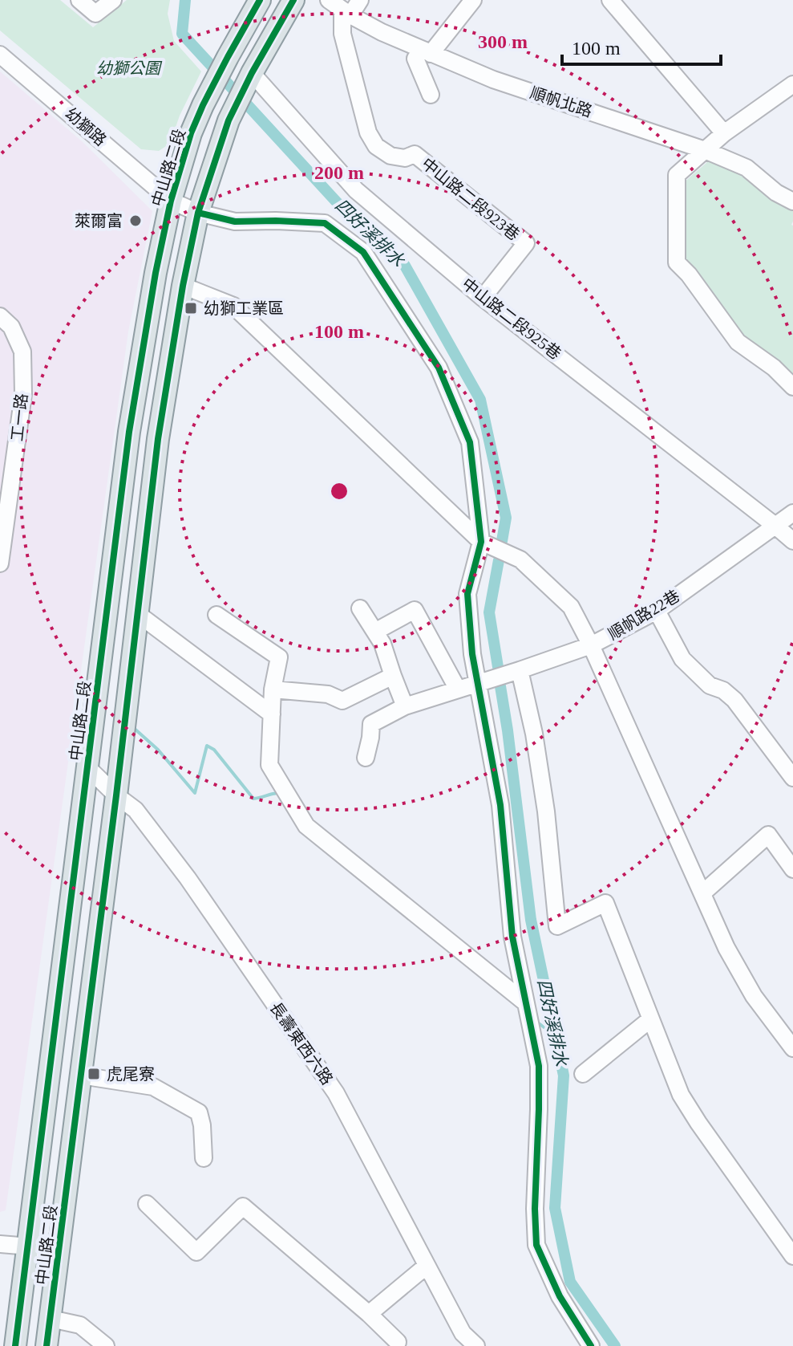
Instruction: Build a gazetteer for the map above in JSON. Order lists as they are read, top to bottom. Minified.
{"streets":{"main road":["中山路二段"],"street":["順帆北路","幼獅路","中山路二段923巷","中山路二段925巷","工一路","順帆路22巷","長壽東西六路"]},"crossings":[["順帆北路","中山路二段923巷"],["幼獅路","中山路二段"],["中山路二段","中山路二段925巷"],["中山路二段","長壽東西六路"],["中山路二段923巷","中山路二段925巷"],["中山路二段925巷","順帆路22巷"]],"water":["四好溪排水"],"parks":["幼獅公園"],"places":{"other":["萊爾富"],"transit":["幼獅工業區","虎尾寮"]},"scale_bar":"100 m","rings":["300 m","200 m","100 m"]}
